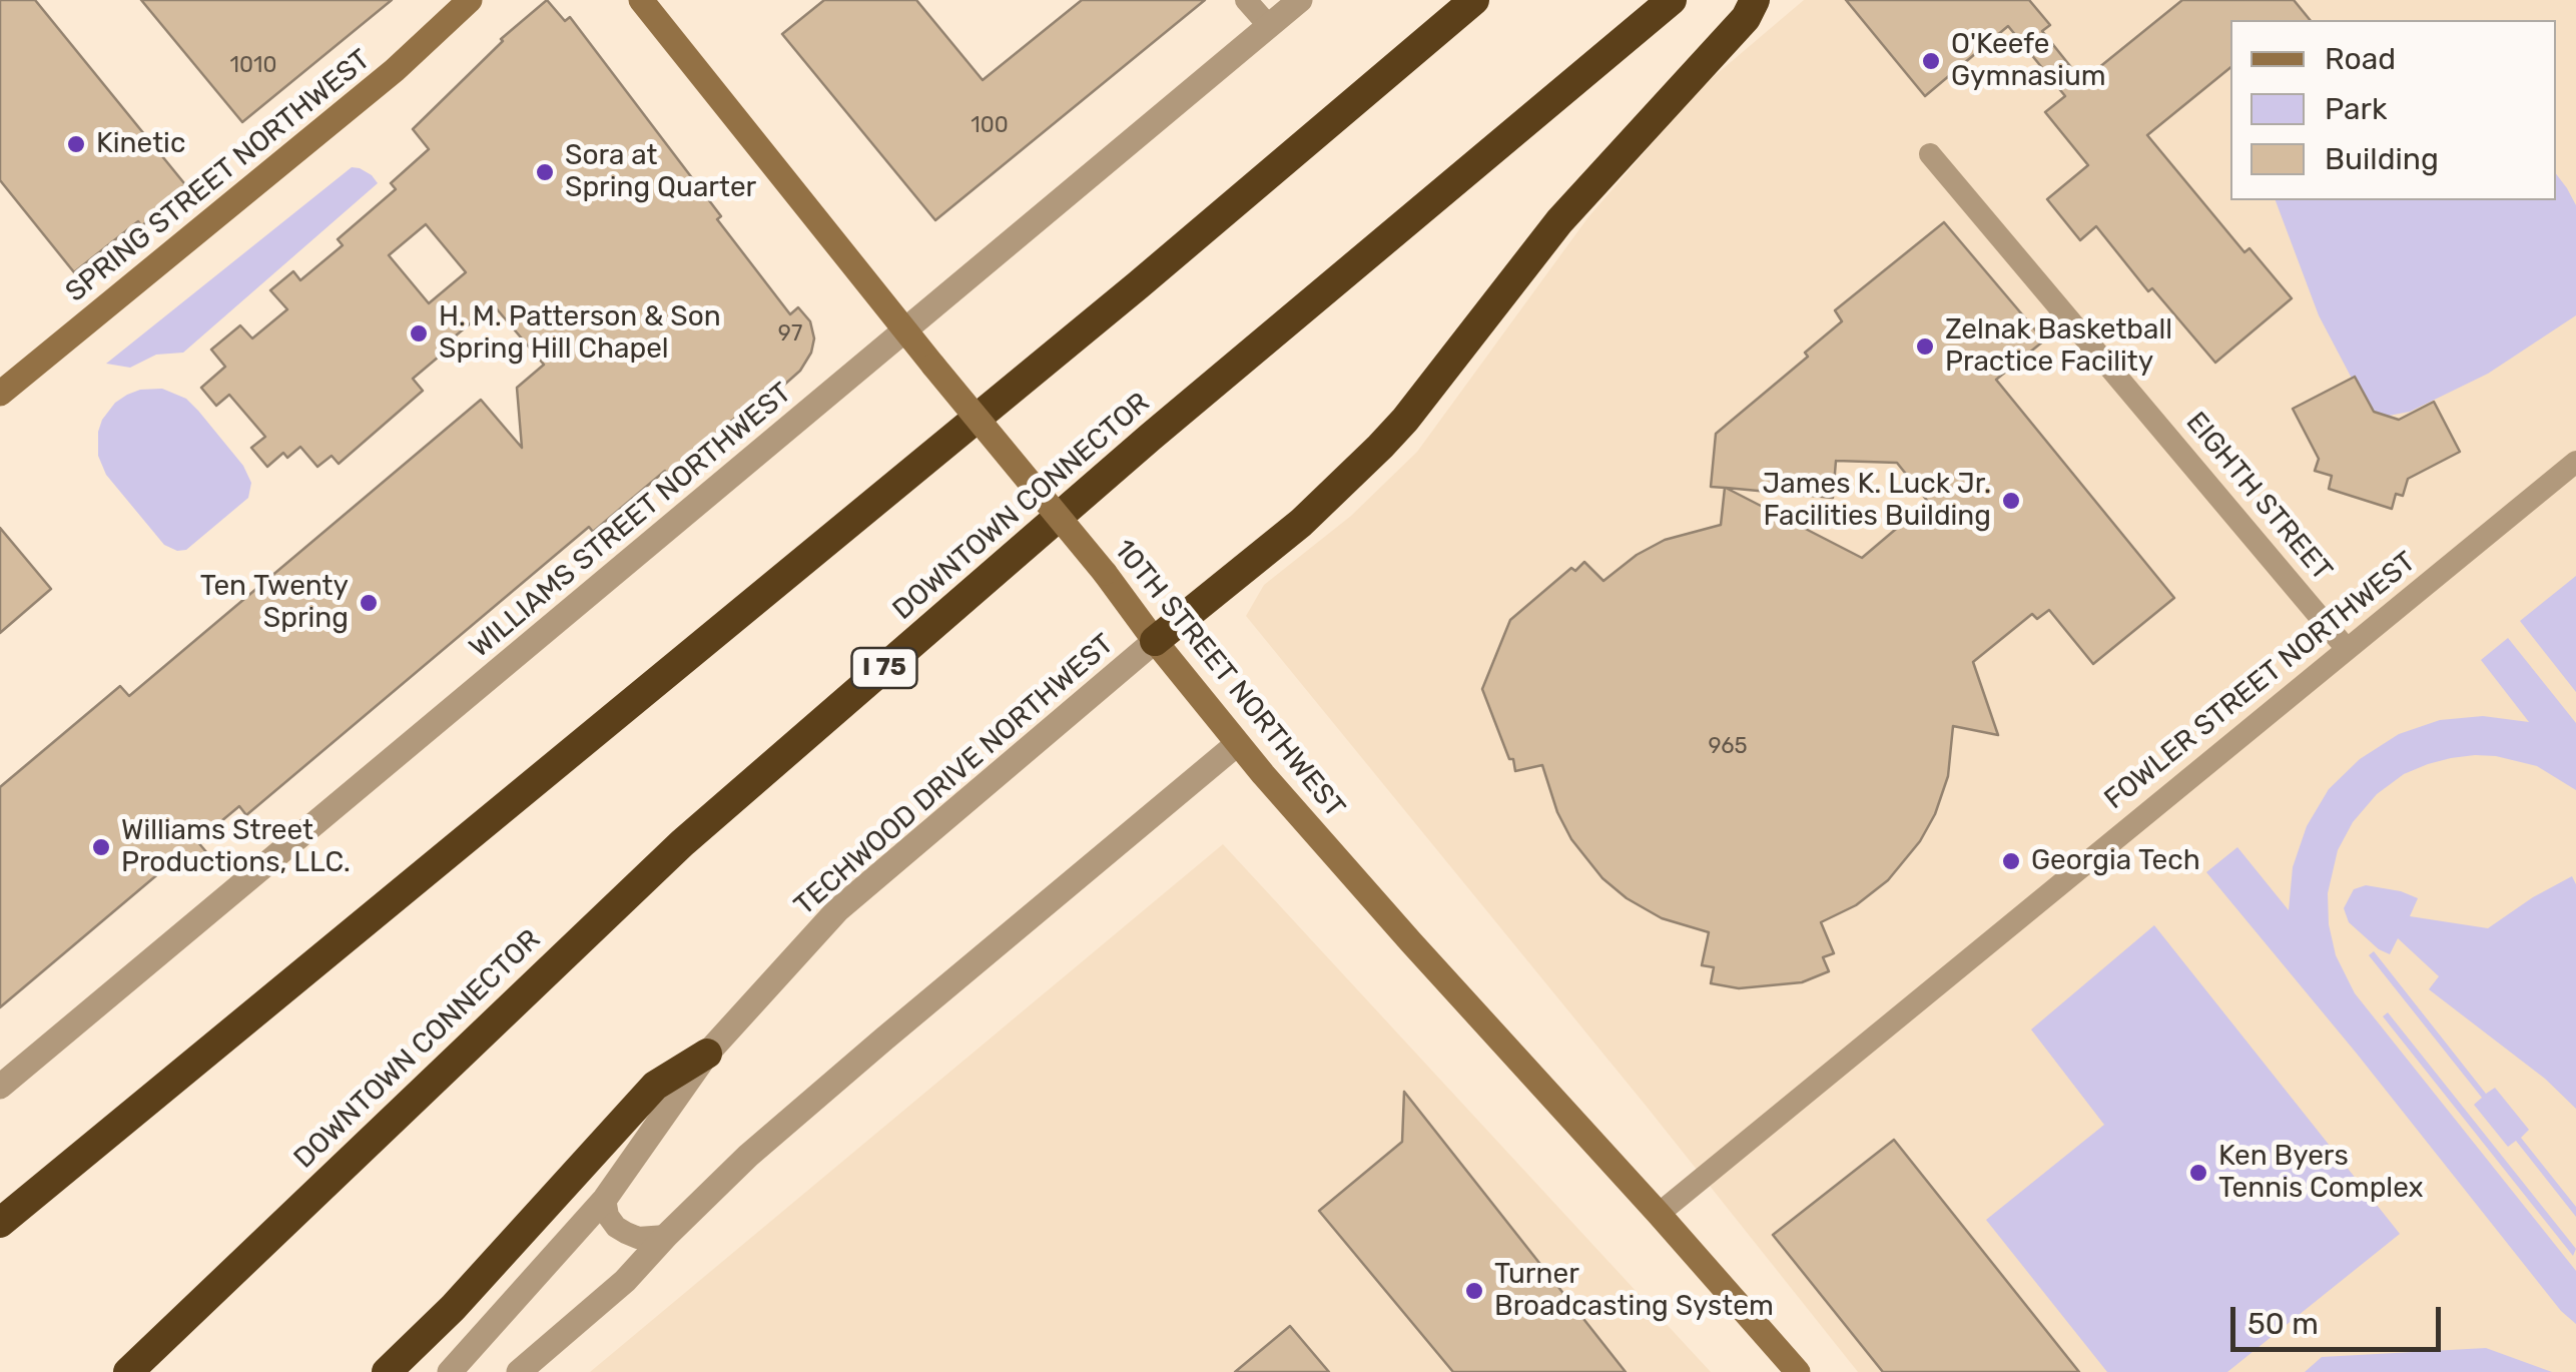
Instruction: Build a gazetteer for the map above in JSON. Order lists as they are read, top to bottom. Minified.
{"streets":{"highway":["DOWNTOWN CONNECTOR","I 75"],"main road":["SPRING STREET NORTHWEST","10TH STREET NORTHWEST"],"street":["EIGHTH STREET","WILLIAMS STREET NORTHWEST","FOWLER STREET NORTHWEST","TECHWOOD DRIVE NORTHWEST"]},"crossings":[["EIGHTH STREET","FOWLER STREET NORTHWEST"],["WILLIAMS STREET NORTHWEST","10TH STREET NORTHWEST"],["10TH STREET NORTHWEST","FOWLER STREET NORTHWEST"],["10TH STREET NORTHWEST","TECHWOOD DRIVE NORTHWEST"]],"places":["O'Keefe Gymnasium","Kinetic","Sora at Spring Quarter","H. M. Patterson & Son Spring Hill Chapel","Zelnak Basketball Practice Facility","James K. Luck Jr. Facilities Building","Ten Twenty Spring","Williams Street Productions, LLC.","Georgia Tech","Ken Byers Tennis Complex","Turner Broadcasting System"],"house_numbers":["1010","100","97","965"],"legend":["Road","Park","Building"],"scale_bar":"50 m"}
